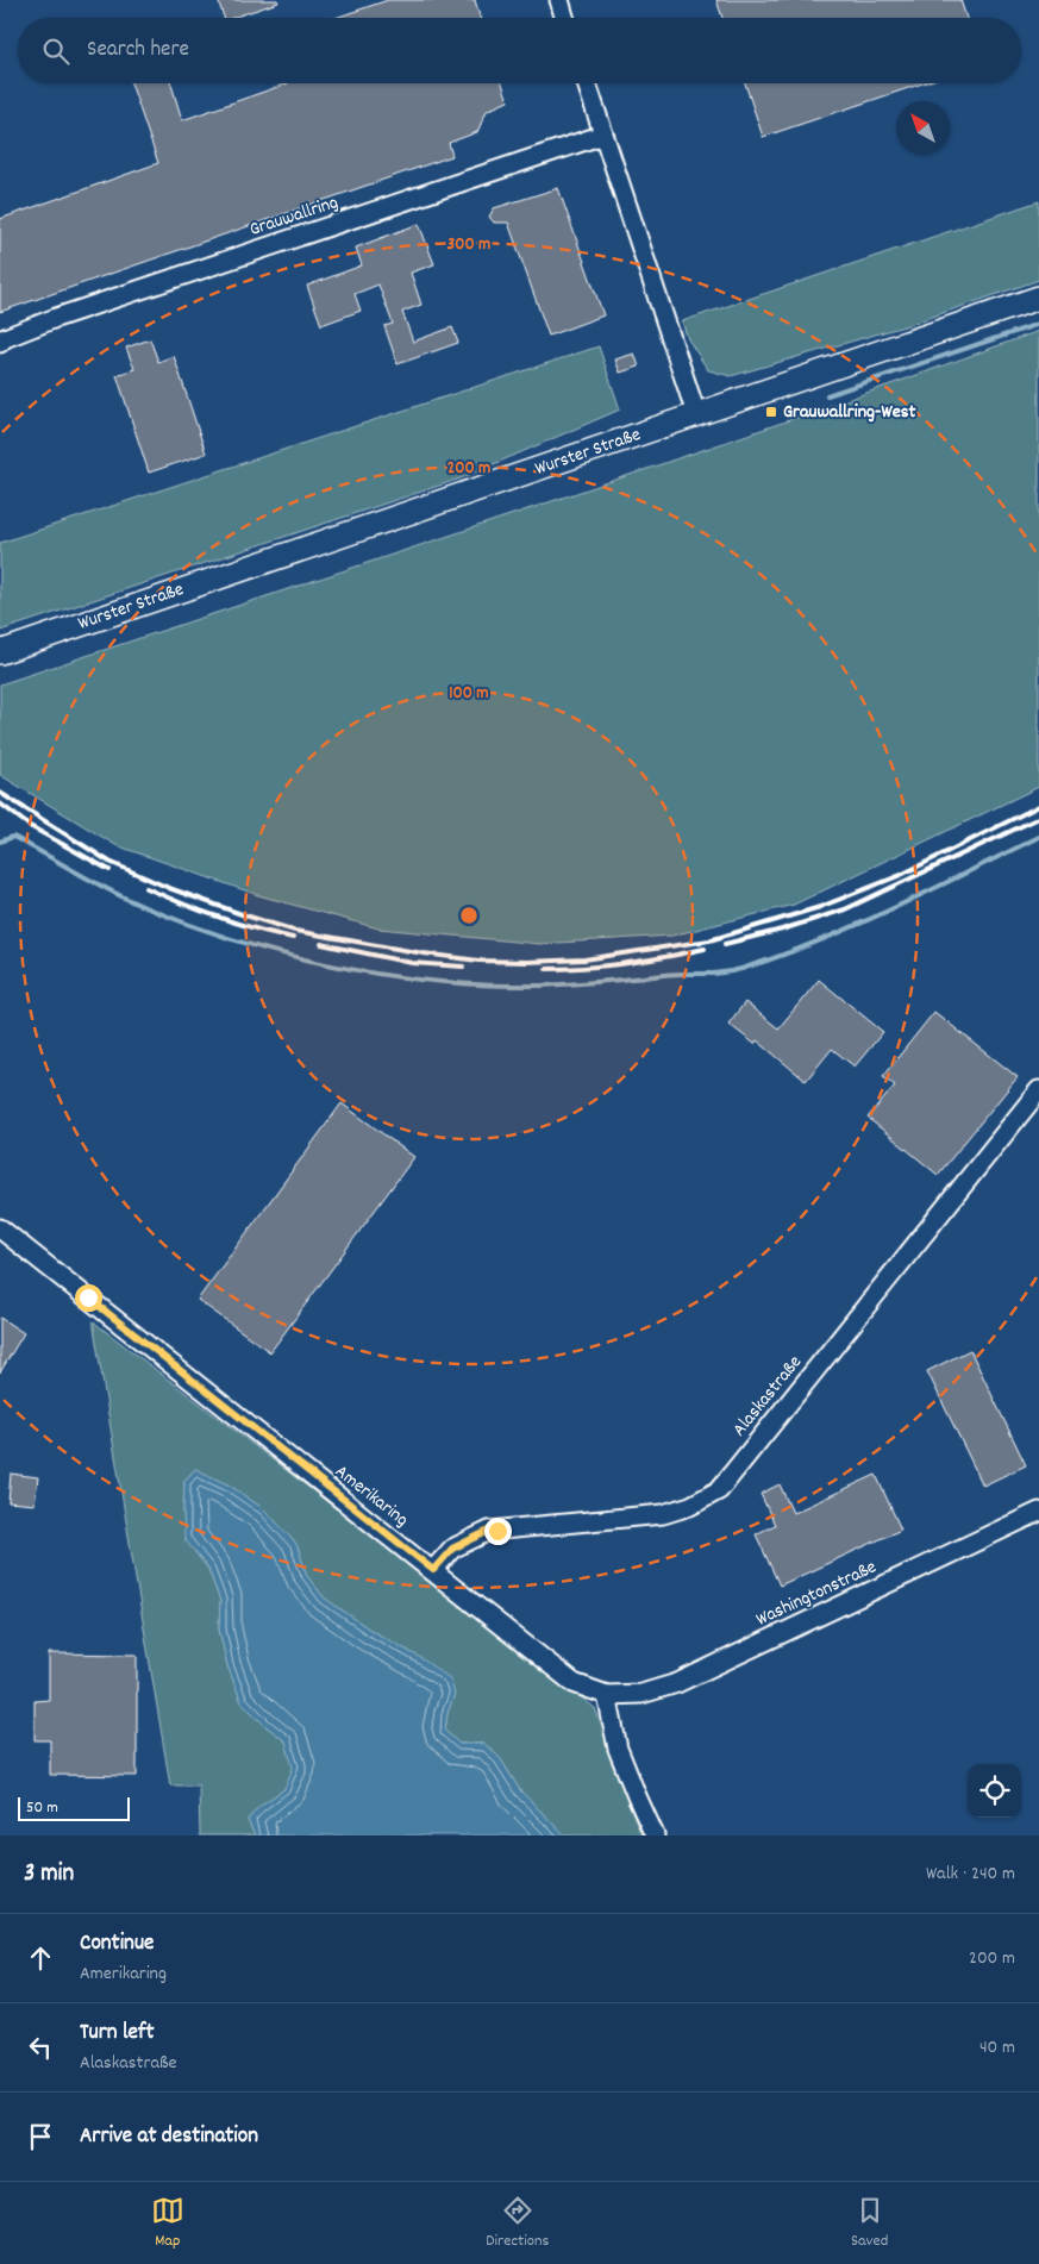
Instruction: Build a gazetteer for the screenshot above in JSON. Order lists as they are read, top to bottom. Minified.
{"streets":{"main road":["Wurster Straße"],"street":["Grauwallring","Alaskastraße","Amerikaring","Washingtonstraße"]},"crossings":[["Alaskastraße","Amerikaring"],["Amerikaring","Washingtonstraße"]],"places":{"transit":["Grauwallring-West"]},"scale_bar":"50 m","north":"top left","page":{"search":"Search here","scale":"50 m","heading":["3 min","Walk · 240 m"],"list":[["Continue","Amerikaring","200 m"],["Turn left","Alaskastraße","40 m"],"Arrive at destination"],"nav":["Map","Directions","Saved"]},"rings":["300 m","200 m","100 m"]}
